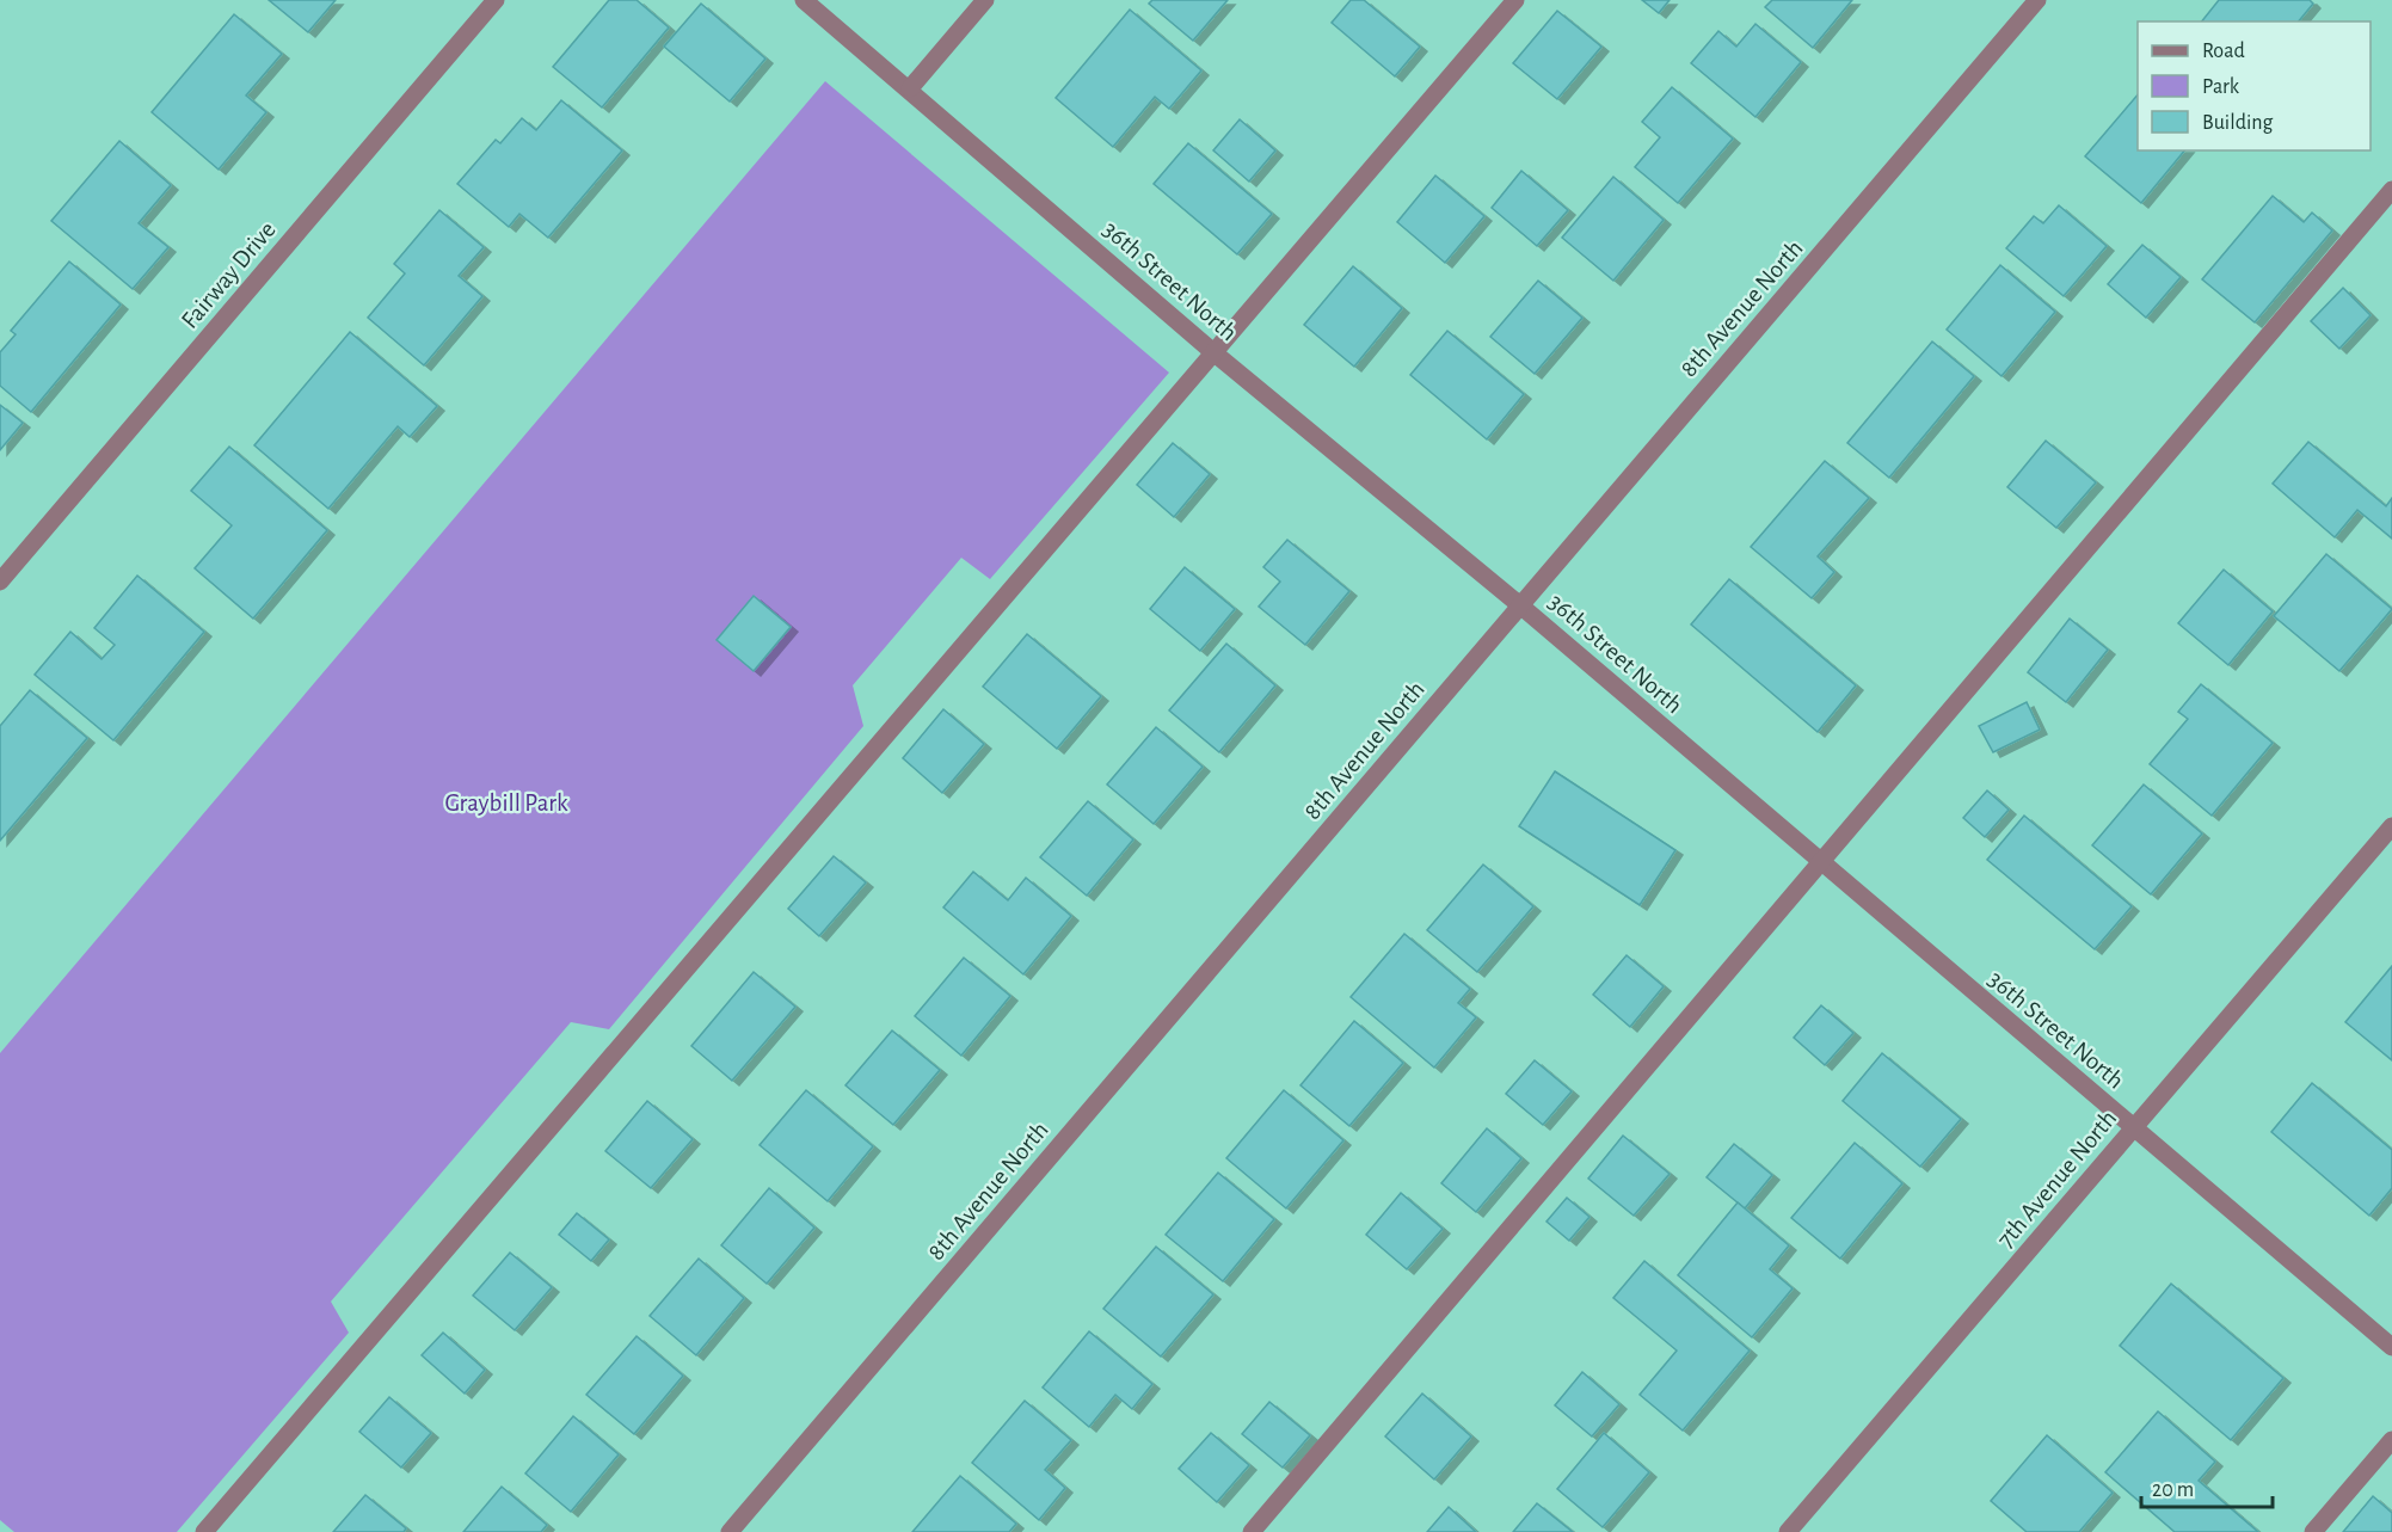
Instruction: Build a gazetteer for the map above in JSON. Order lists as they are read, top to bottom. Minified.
{"streets":{"street":["Fairway Drive","36th Street North","8th Avenue North","7th Avenue North"]},"crossings":[["36th Street North","8th Avenue North"],["36th Street North","7th Avenue North"]],"parks":["Graybill Park"],"legend":["Road","Park","Building"],"scale_bar":"20 m"}
